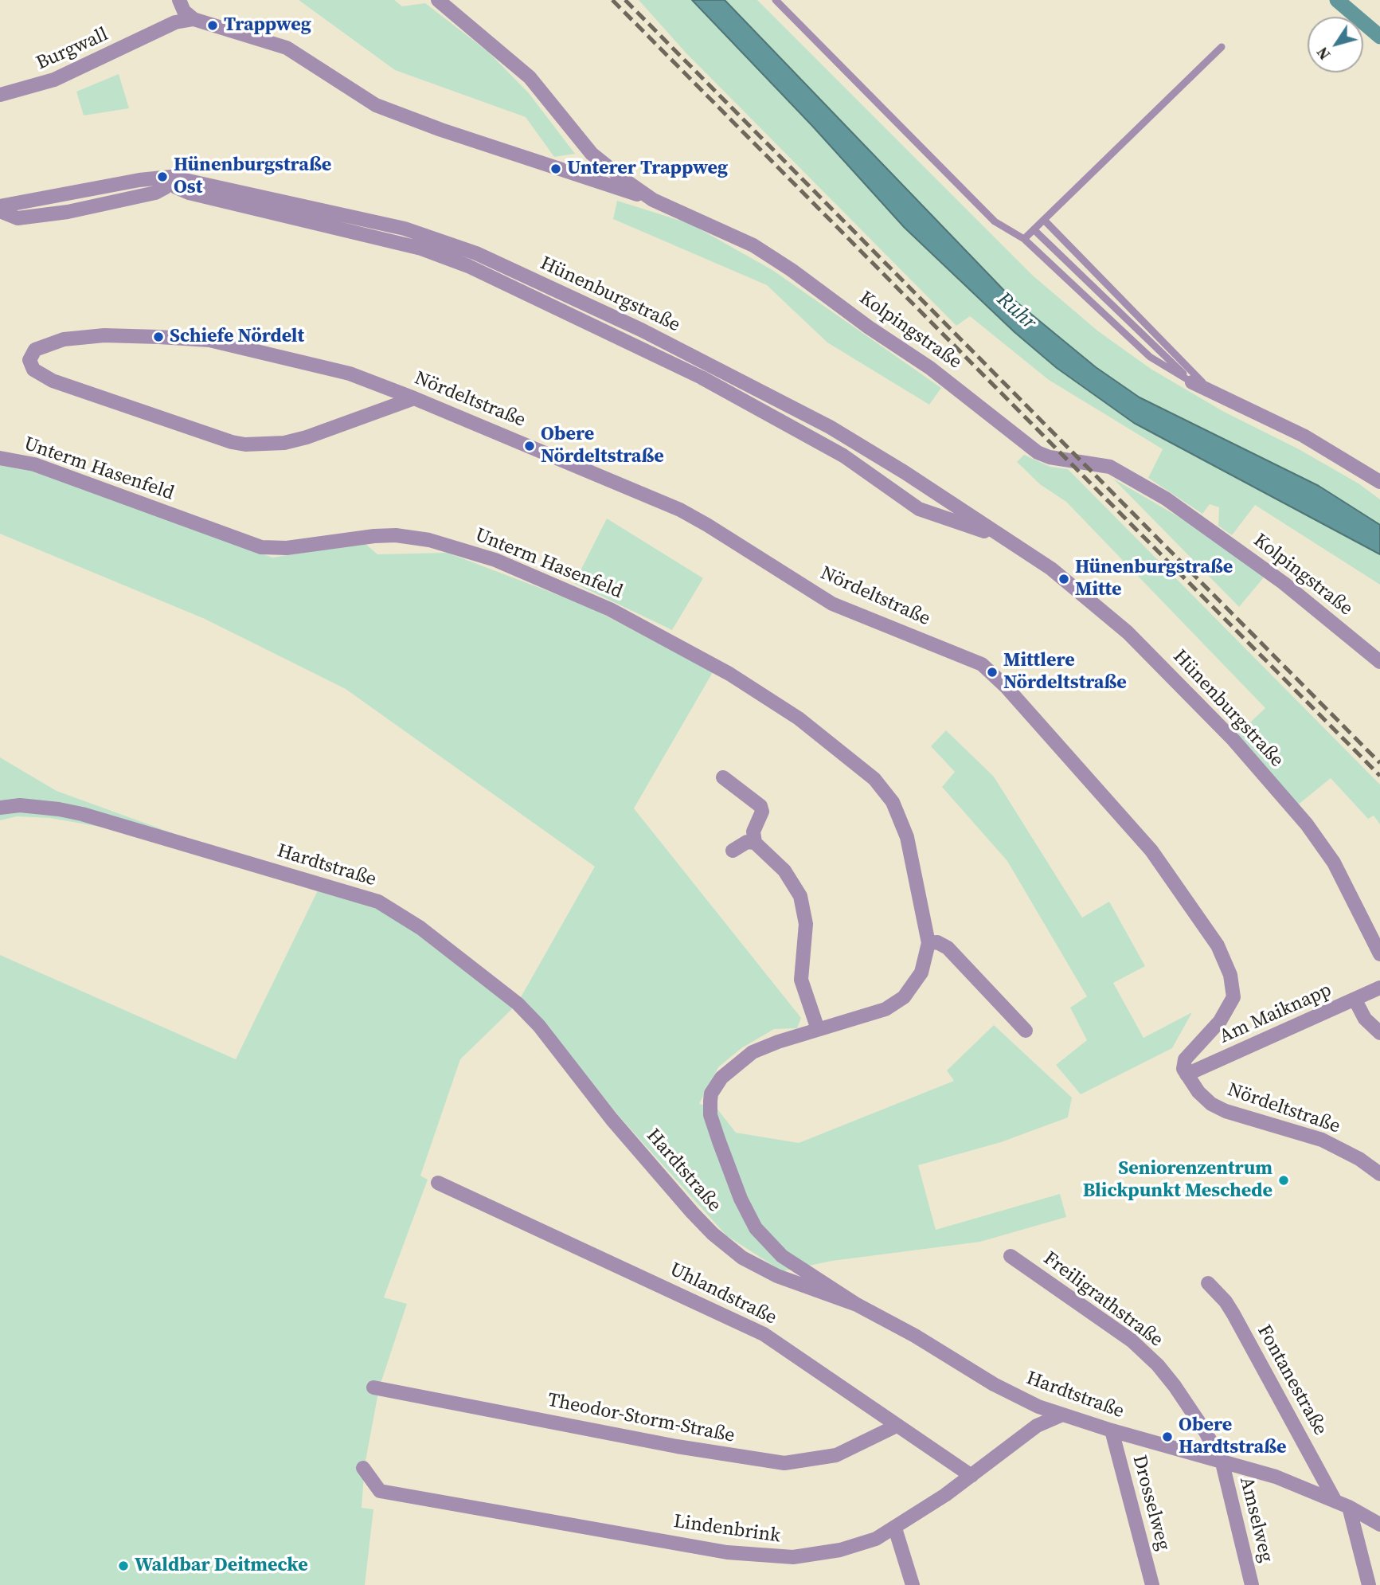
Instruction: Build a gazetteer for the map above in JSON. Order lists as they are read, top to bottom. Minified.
{"streets":{"street":["Burgwall","Hünenburgstraße","Kolpingstraße","Nördeltstraße","Unterm Hasenfeld","Hardtstraße","Am Maiknapp","Uhlandstraße","Freiligrathstraße","Fontanestraße","Theodor-Storm-Straße","Drosselweg","Amselweg","Lindenbrink"]},"crossings":[["Nördeltstraße","Am Maiknapp"],["Unterm Hasenfeld","Hardtstraße"],["Hardtstraße","Freiligrathstraße"],["Hardtstraße","Fontanestraße"],["Hardtstraße","Drosselweg"],["Hardtstraße","Amselweg"],["Hardtstraße","Lindenbrink"],["Uhlandstraße","Theodor-Storm-Straße"],["Uhlandstraße","Lindenbrink"],["Freiligrathstraße","Amselweg"]],"water":["Ruhr"],"places":["Trappweg","Unterer Trappweg","Hünenburgstraße Ost","Schiefe Nördelt","Obere Nördeltstraße","Hünenburgstraße Mitte","Mittlere Nördeltstraße","Seniorenzentrum Blickpunkt Meschede","Obere Hardtstraße","Waldbar Deitmecke"],"north":"bottom left"}
